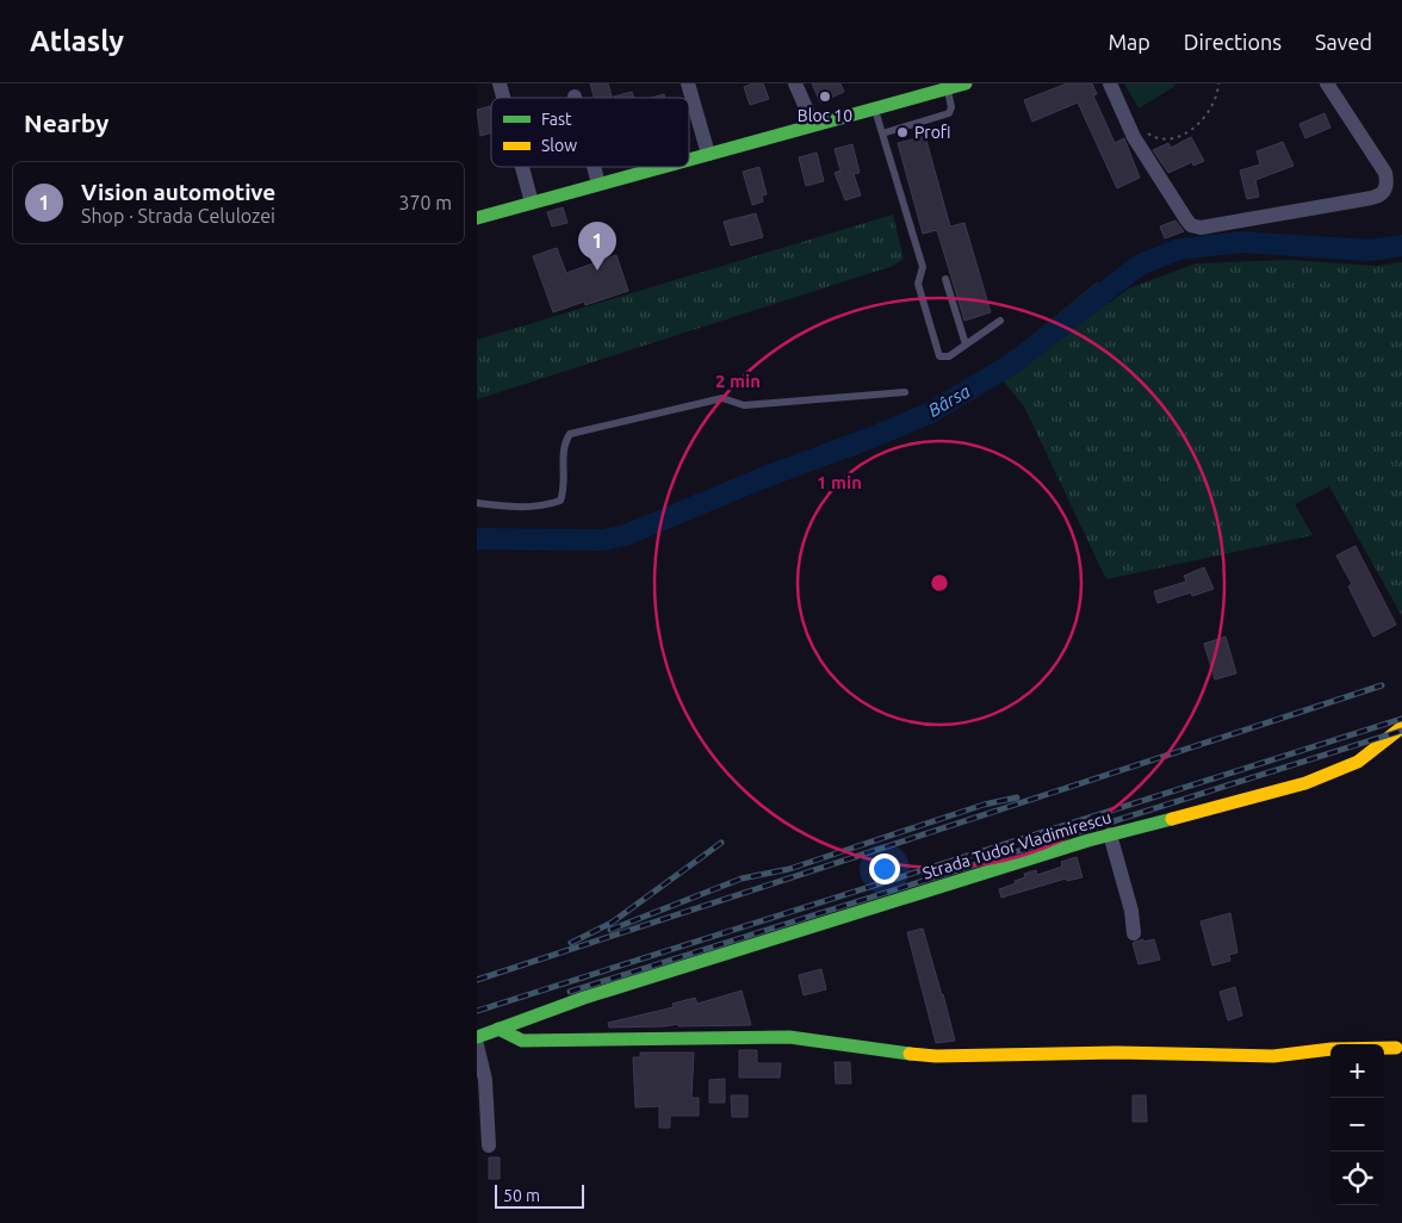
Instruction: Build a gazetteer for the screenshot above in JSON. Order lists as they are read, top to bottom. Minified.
{"streets":{"street":["Strada Tudor Vladimirescu"]},"water":["Bârsa"],"places":["Bloc 10","Profi"],"legend":["Fast","Slow"],"scale_bar":"50 m","page":{"header":"Atlasly","nav":["Map","Directions","Saved"],"heading":"Nearby","list":[{"mark":"1","name":"Vision automotive","note":"Shop · Strada Celulozei","value":"370 m"}],"pins":"1","map_buttons":["+","−"],"scale":"50 m"},"rings":["2 min","1 min"]}
